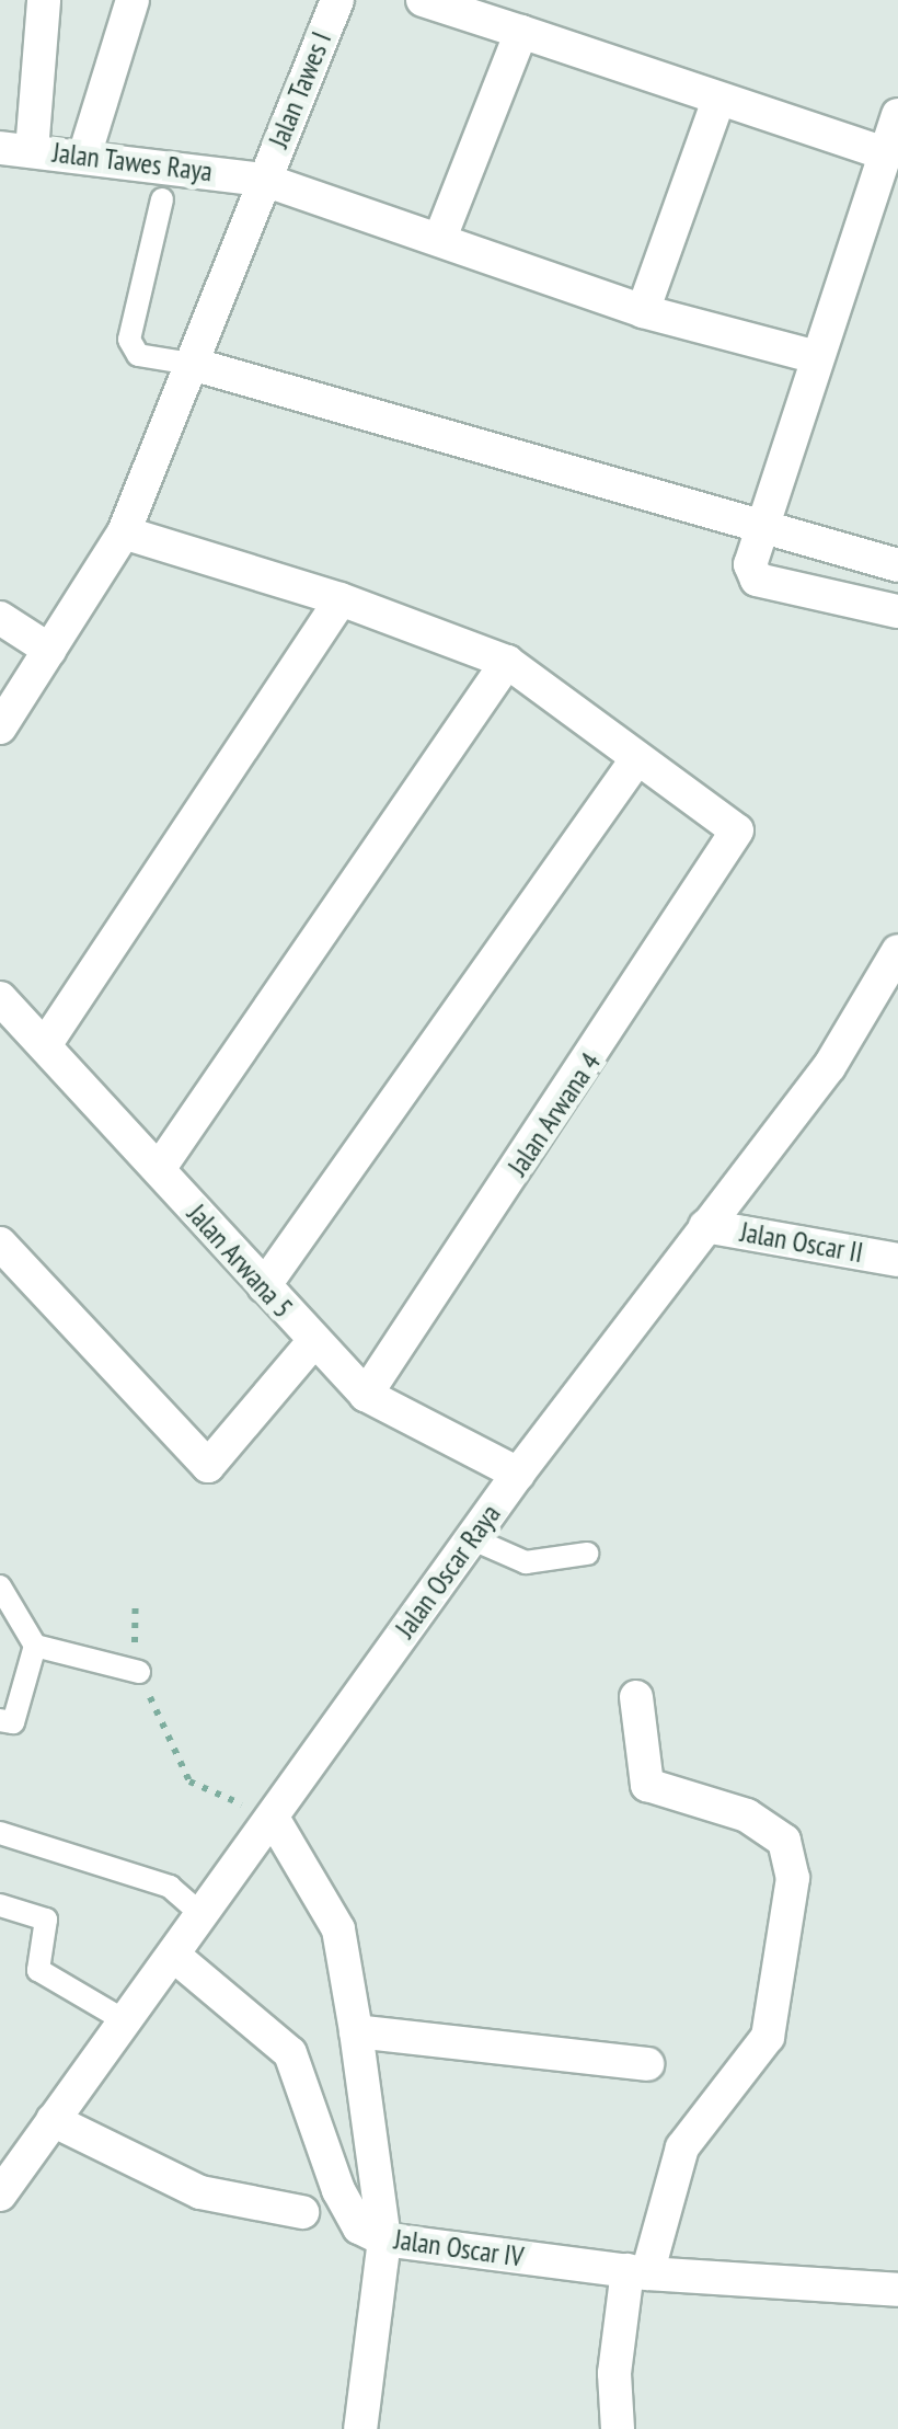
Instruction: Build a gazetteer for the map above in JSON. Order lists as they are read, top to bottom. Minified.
{"streets":{"street":["Jalan Tawes I","Jalan Tawes Raya","Jalan Arwana 4","Jalan Oscar II","Jalan Arwana 5","Jalan Oscar Raya","Jalan Oscar IV"]},"crossings":[["Jalan Tawes I","Jalan Tawes Raya"],["Jalan Arwana 4","Jalan Arwana 5"],["Jalan Oscar II","Jalan Oscar Raya"],["Jalan Arwana 5","Jalan Oscar Raya"],["Jalan Oscar Raya","Jalan Oscar IV"]]}
